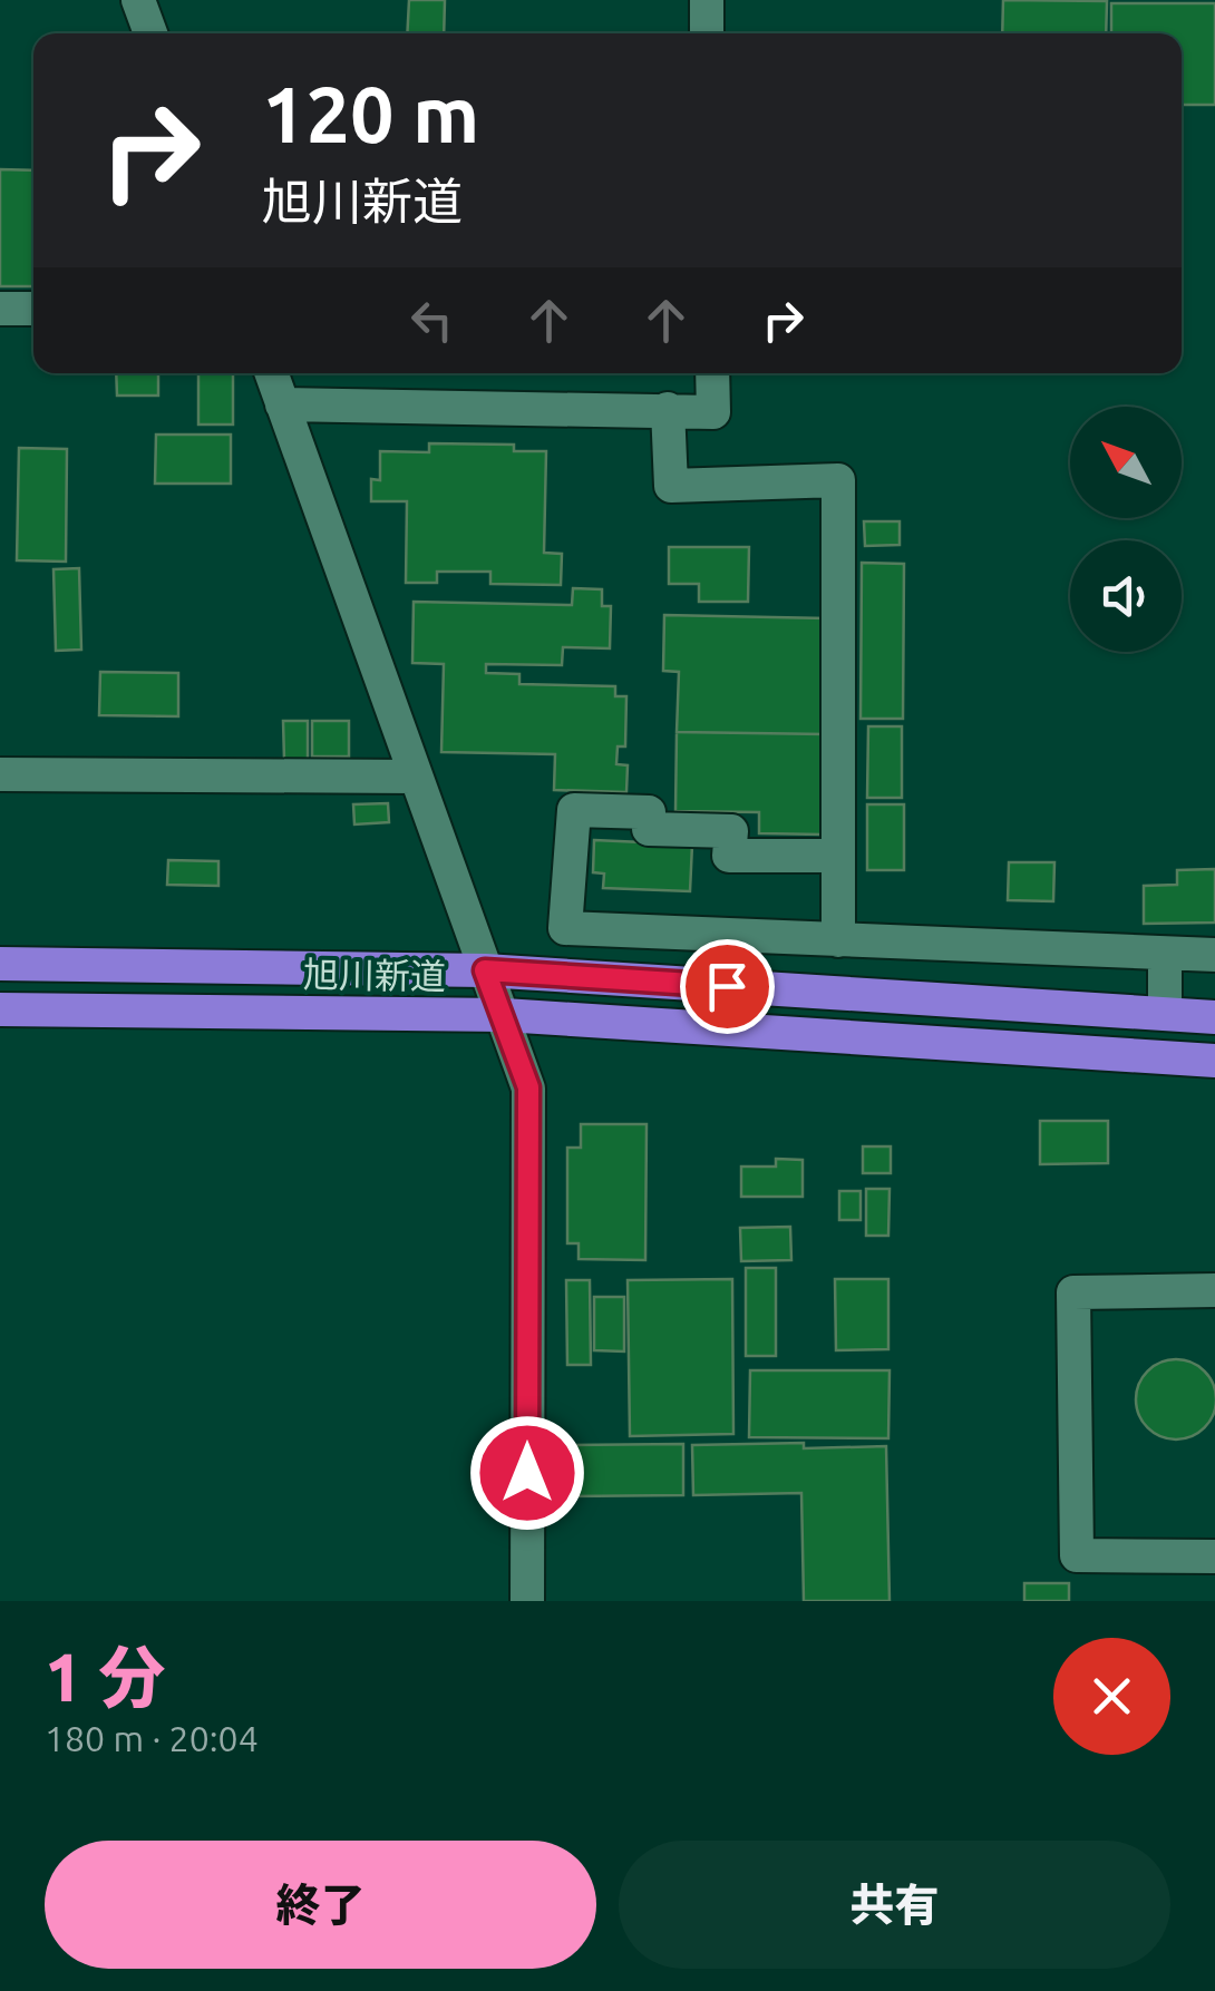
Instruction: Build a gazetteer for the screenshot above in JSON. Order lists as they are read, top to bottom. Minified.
{"streets":{"highway":["旭川新道"]},"north":"top left","page":{"turn":["120 m","旭川新道"],"heading":["1 分","180 m · 20:04"],"buttons":["終了","共有"]}}
